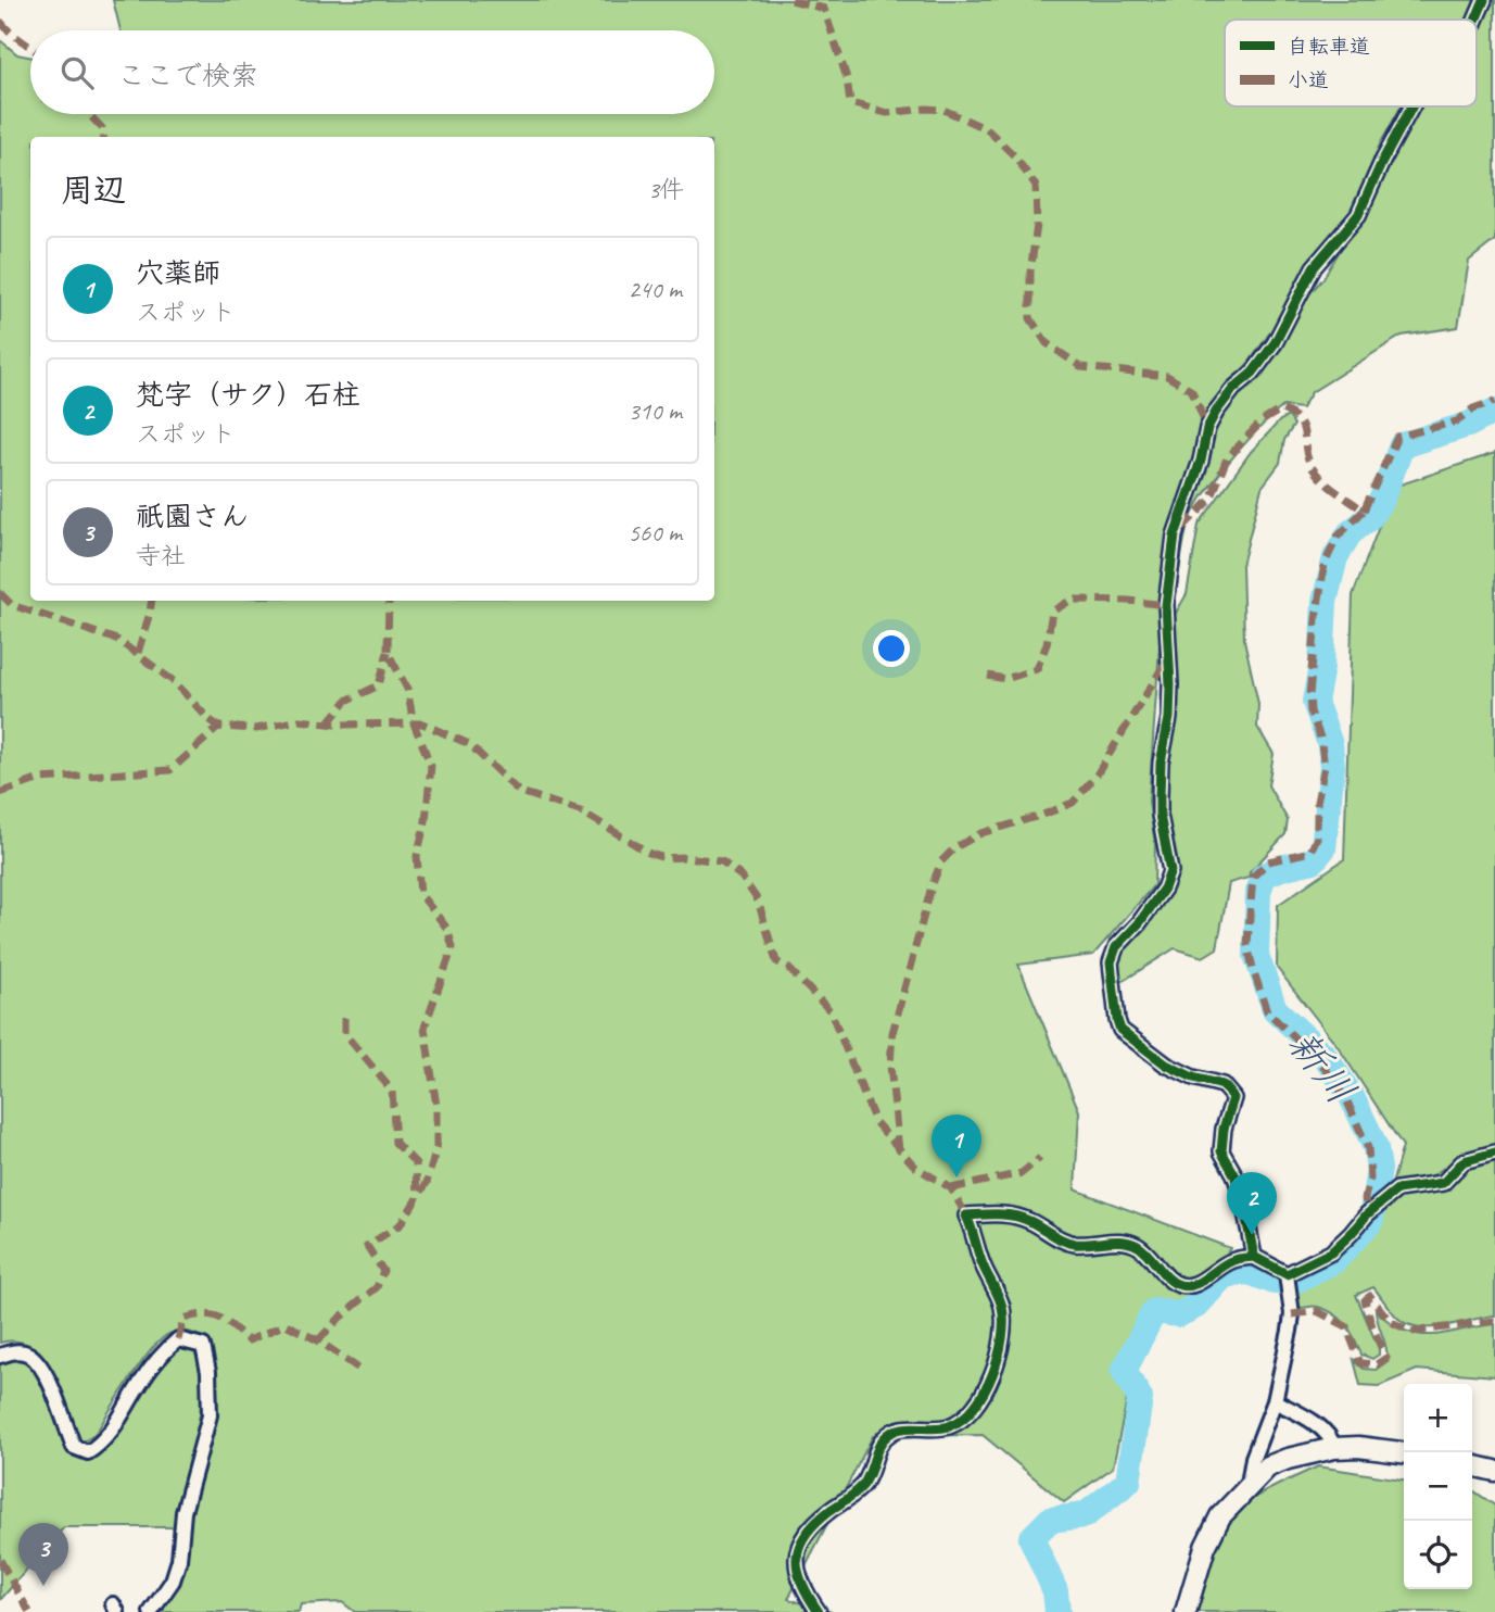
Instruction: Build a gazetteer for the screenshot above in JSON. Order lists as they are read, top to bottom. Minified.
{"water":["新川"],"legend":["自転車道","小道"],"page":{"search":"ここで検索","heading":["周辺","3件"],"list":[{"mark":"1","name":"穴薬師","note":"スポット","value":"240 m"},{"mark":"2","name":"梵字（サク）石柱","note":"スポット","value":"310 m"},{"mark":"3","name":"祇園さん","note":"寺社","value":"560 m"}],"pins":["1","2","3"],"map_buttons":["+","−"]}}
